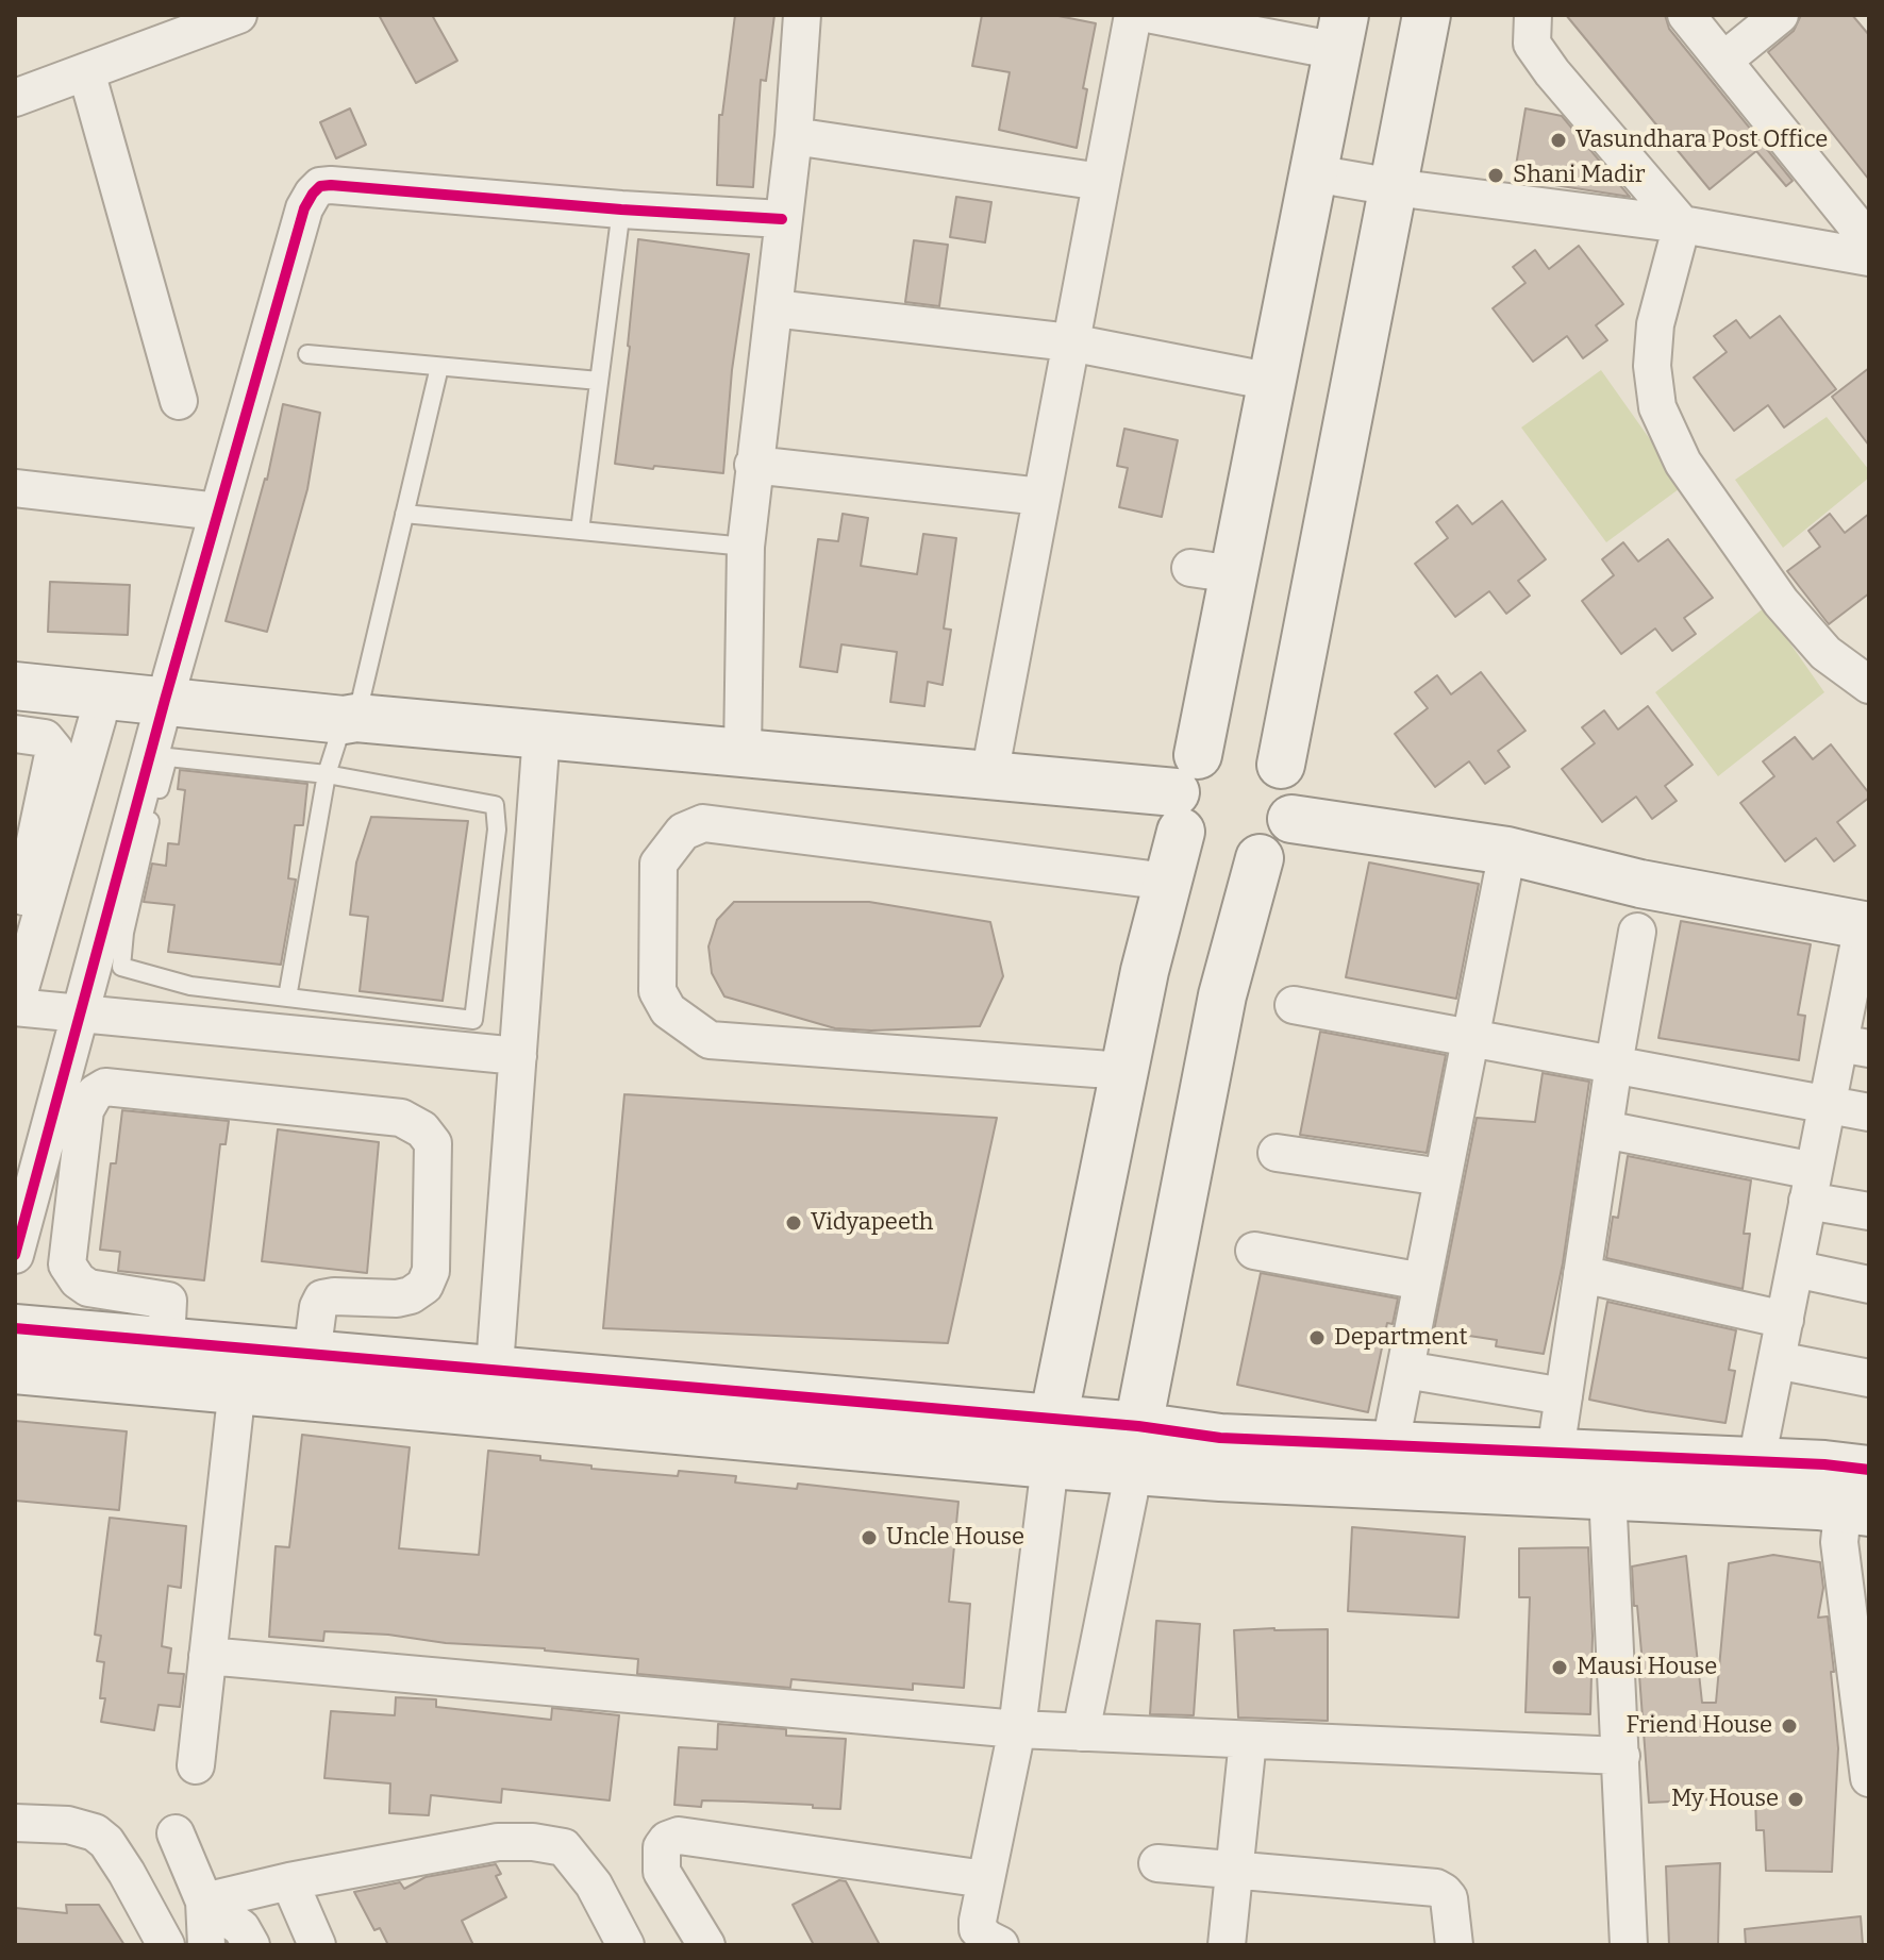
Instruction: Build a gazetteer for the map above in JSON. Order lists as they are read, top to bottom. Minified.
{"places":["Vasundhara Post Office","Shani Madir","Vidyapeeth","Department","Uncle House","Mausi House","Friend House","My House"]}
